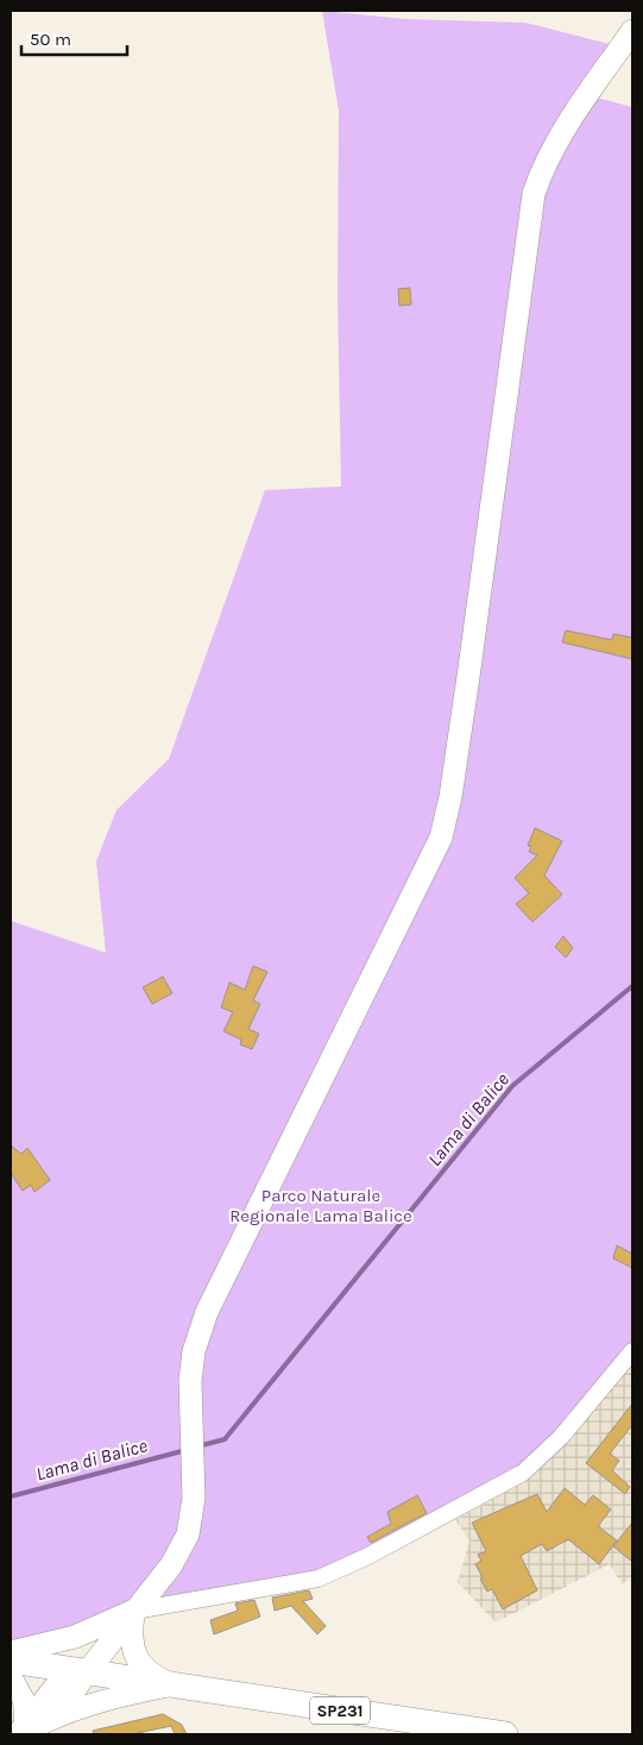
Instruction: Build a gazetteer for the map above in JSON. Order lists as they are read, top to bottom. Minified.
{"streets":{"main road":["SP231"]},"water":["Lama di Balice"],"parks":["Parco Naturale Regionale Lama Balice"],"scale_bar":"50 m"}
